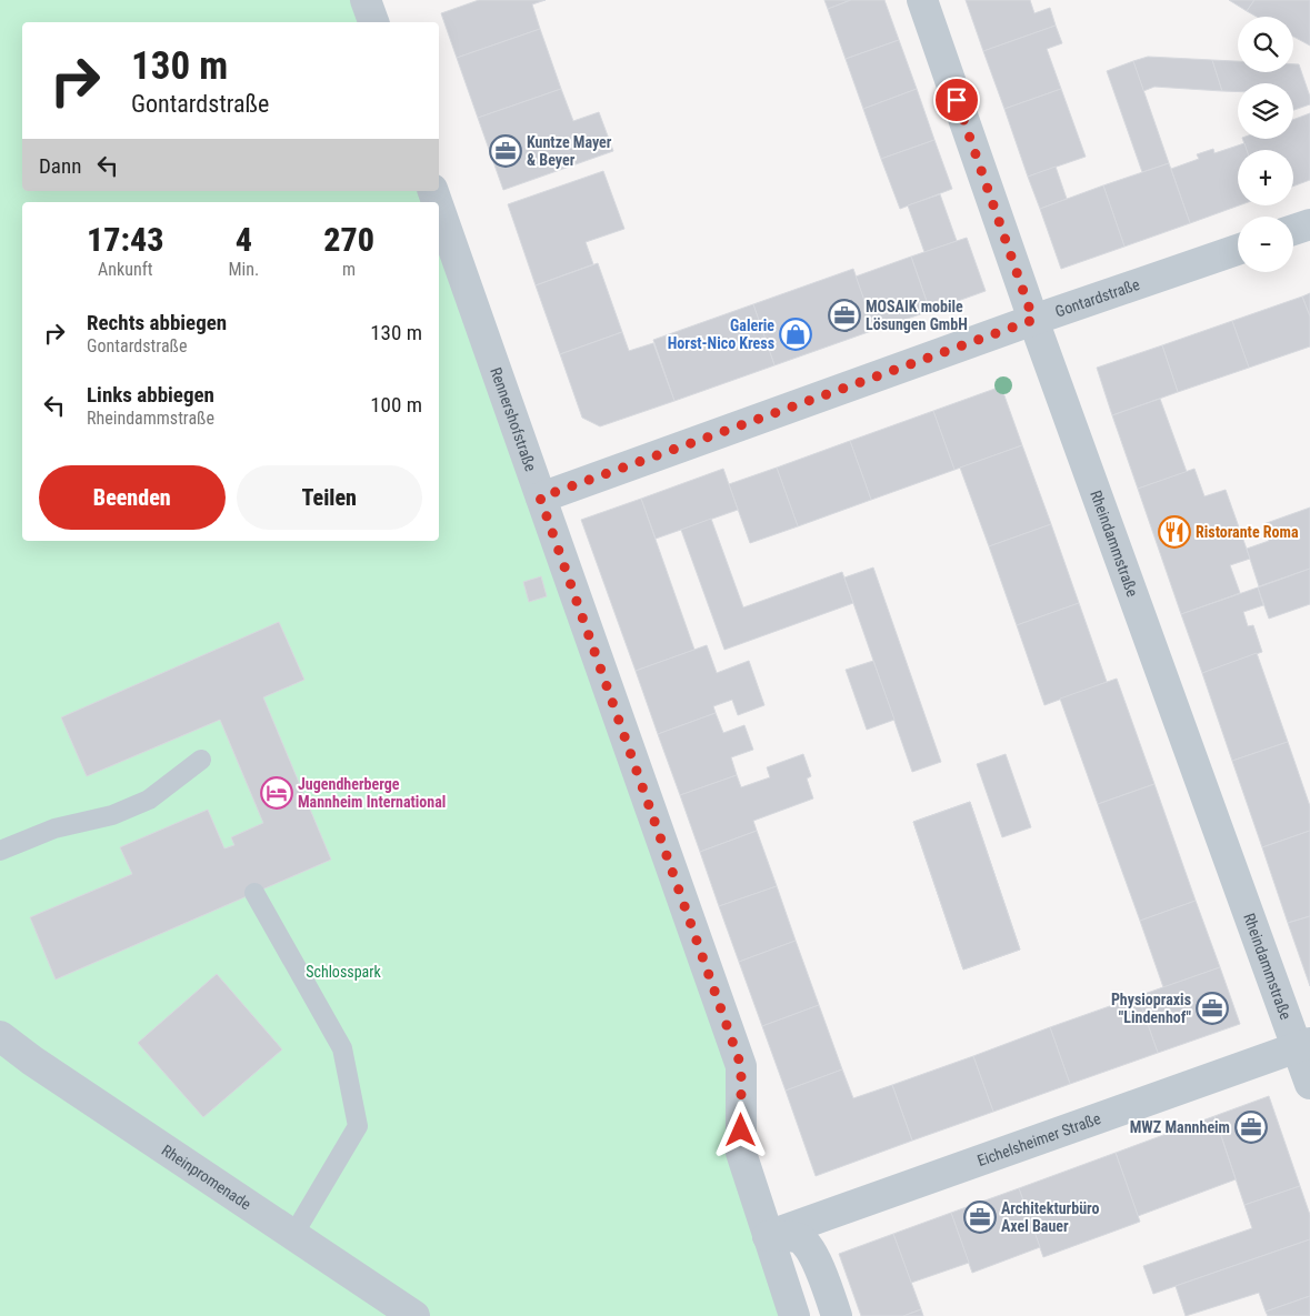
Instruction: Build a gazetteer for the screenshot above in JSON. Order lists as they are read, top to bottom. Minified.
{"streets":{"street":["Gontardstraße","Rennershofstraße","Rheindammstraße","Eichelsheimer Straße","Rheinpromenade"]},"crossings":[["Gontardstraße","Rennershofstraße"],["Gontardstraße","Rheindammstraße"],["Rennershofstraße","Eichelsheimer Straße"],["Rheindammstraße","Eichelsheimer Straße"]],"parks":["Schlosspark"],"places":{"office":["Kuntze Mayer & Beyer","MOSAIK mobile Lösungen GmbH","Physiopraxis \"Lindenhof\"","MWZ Mannheim","Architekturbüro Axel Bauer"],"shop":["Galerie Horst-Nico Kress"],"restaurant":["Ristorante Roma"],"hotel":["Jugendherberge Mannheim International"]},"page":{"map_buttons":["+","−"],"turn":["130 m","Gontardstraße"],"then":"Dann","eta":["17:43","Ankunft","4","Min.","270","m"],"list":[{"name":"Rechts abbiegen","note":"Gontardstraße","value":"130 m"},{"name":"Links abbiegen","note":"Rheindammstraße","value":"100 m"}],"buttons":["Beenden","Teilen"]}}
